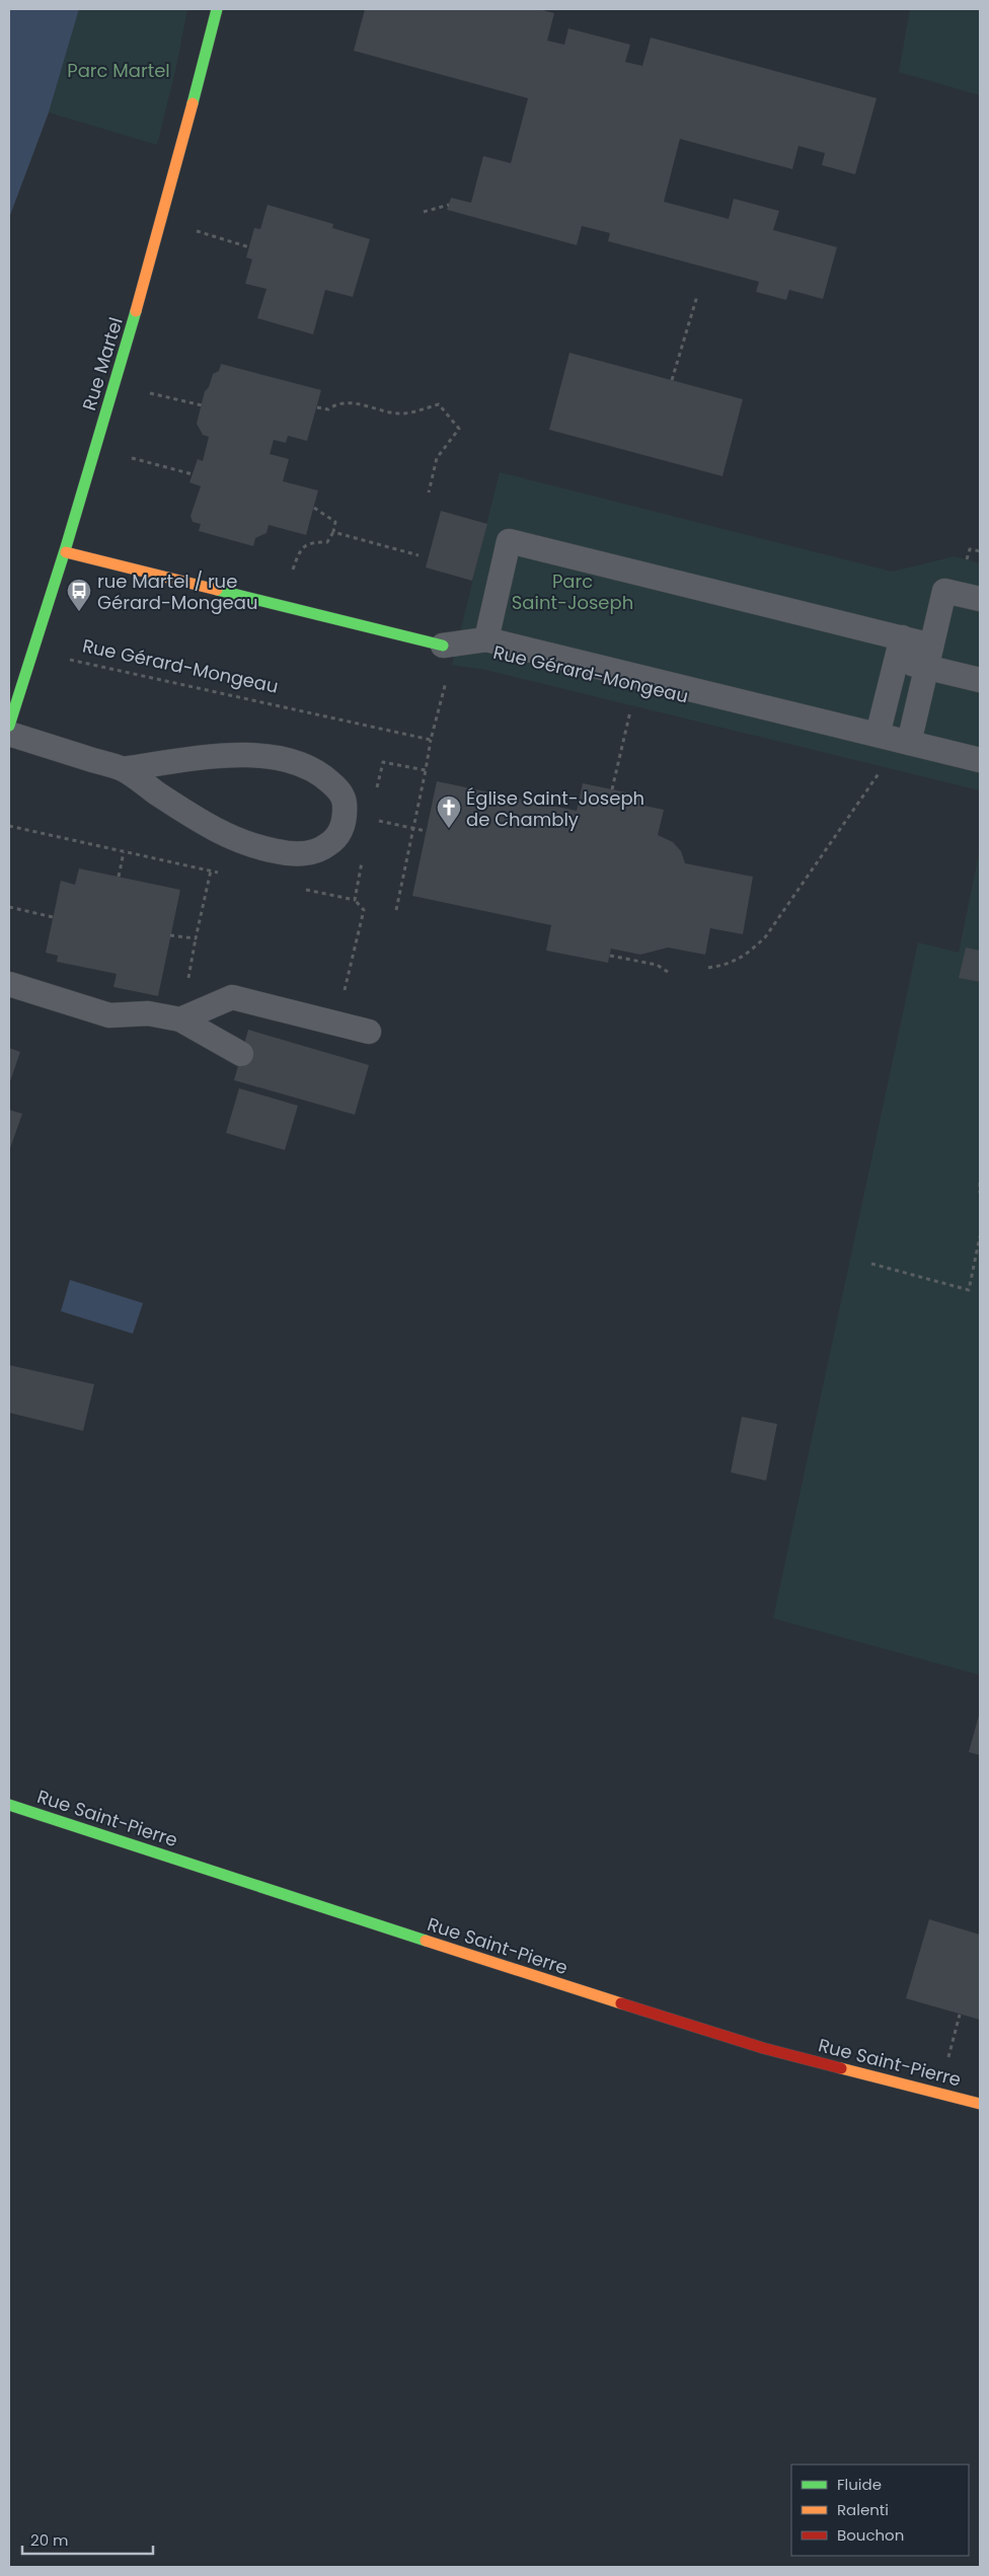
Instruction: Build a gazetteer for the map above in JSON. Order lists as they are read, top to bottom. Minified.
{"streets":{"street":["Rue Martel","Rue Saint-Pierre"],"path":["Rue Gérard-Mongeau"]},"parks":["Parc Martel","Parc Saint-Joseph"],"places":{"bus stop":["rue Martel / rue Gérard-Mongeau"],"church":["Église Saint-Joseph de Chambly"]},"legend":["Fluide","Ralenti","Bouchon"],"scale_bar":"20 m"}
